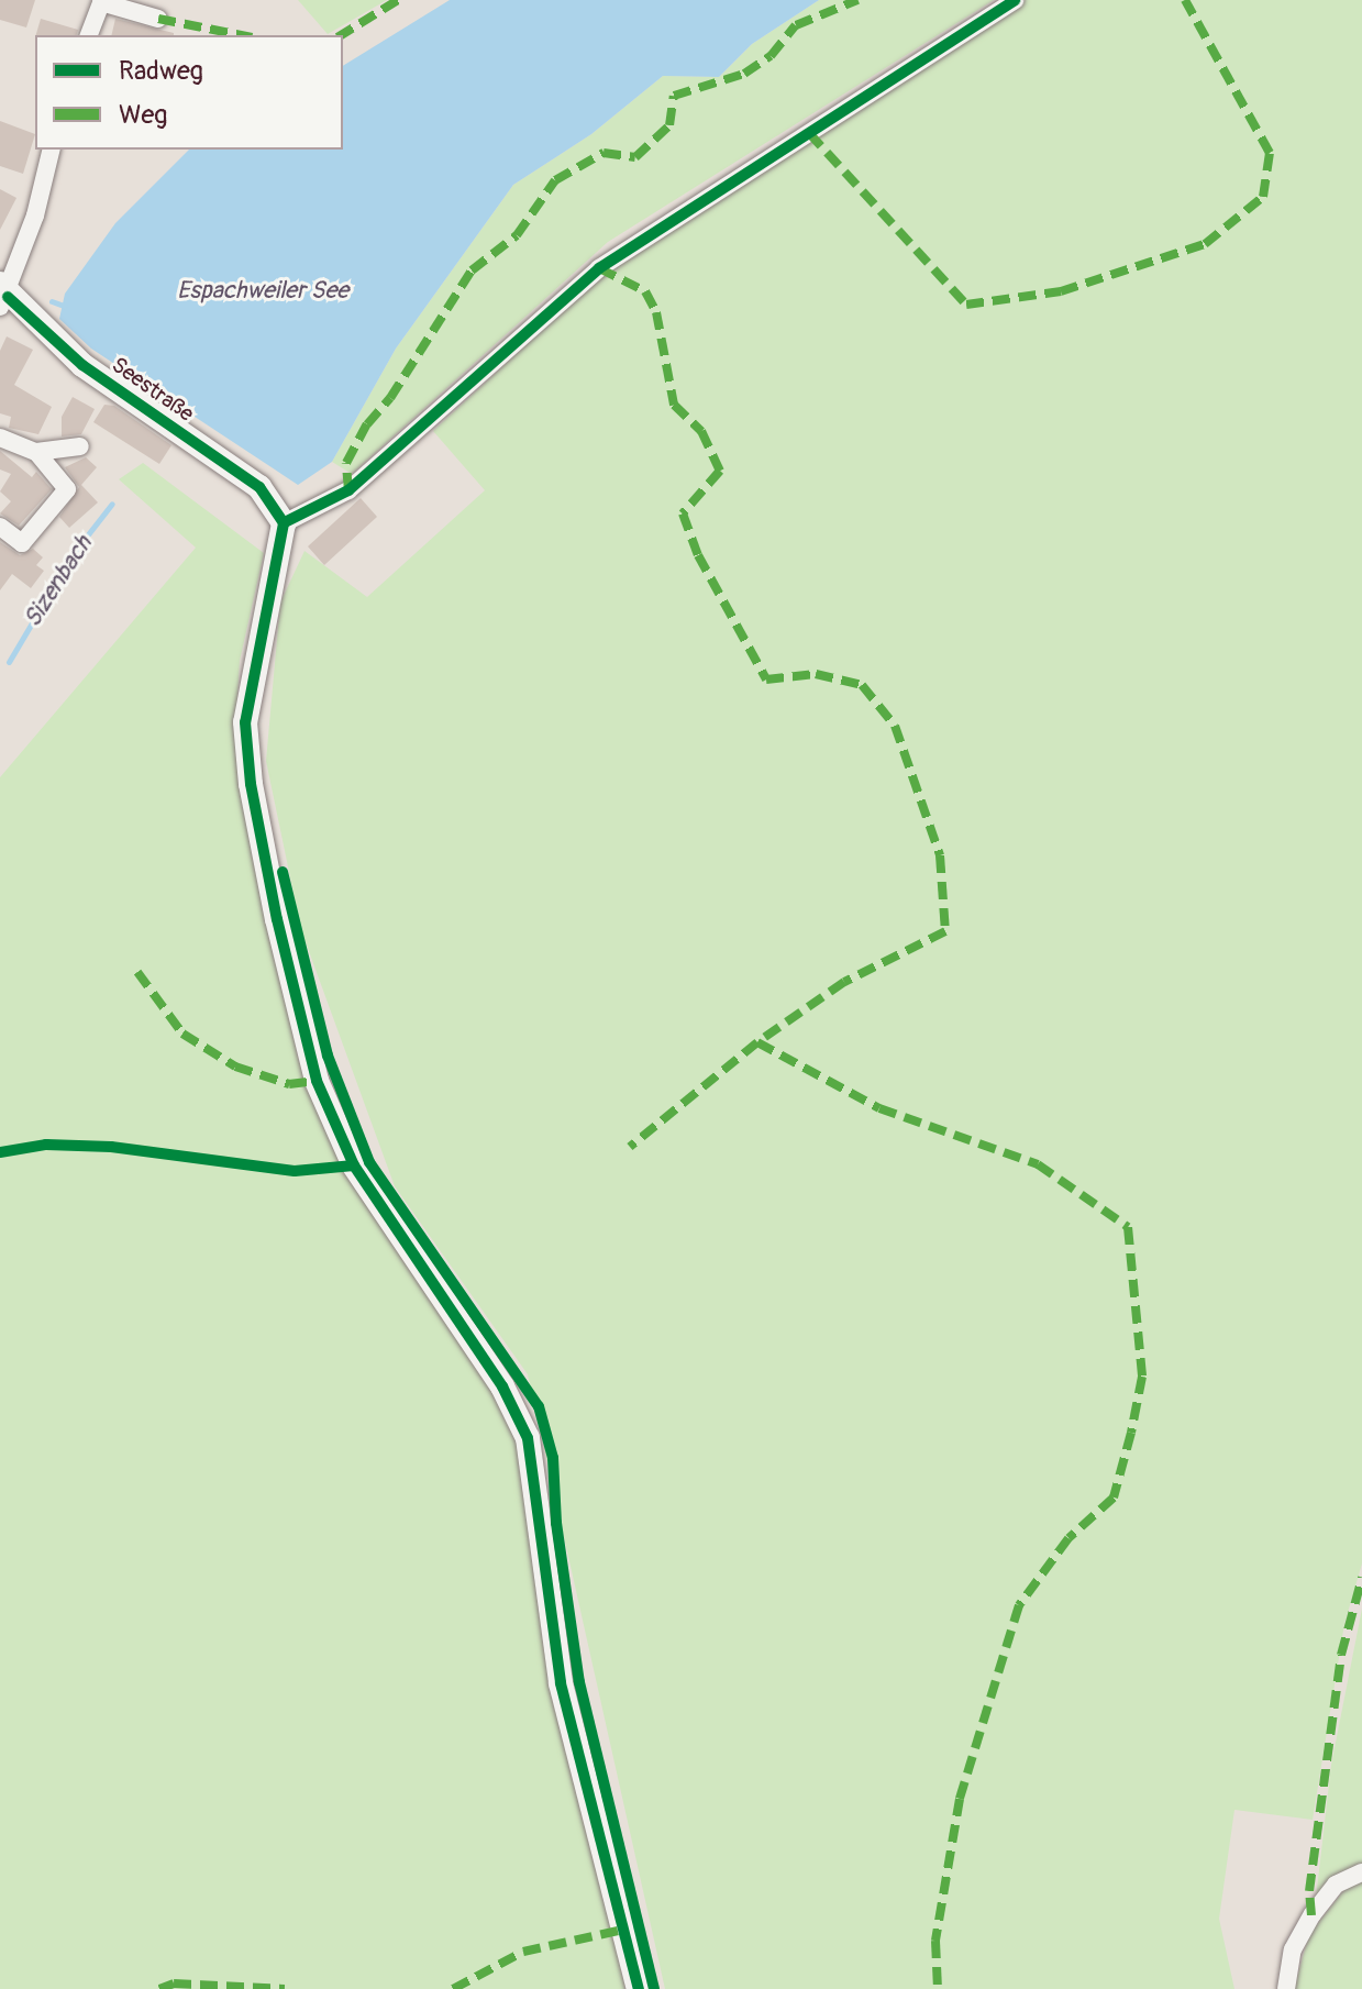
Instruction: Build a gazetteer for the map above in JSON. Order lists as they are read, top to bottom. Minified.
{"streets":{"street":["Seestraße"]},"water":["Espachweiler See","Sizenbach"],"legend":["Radweg","Weg"]}
